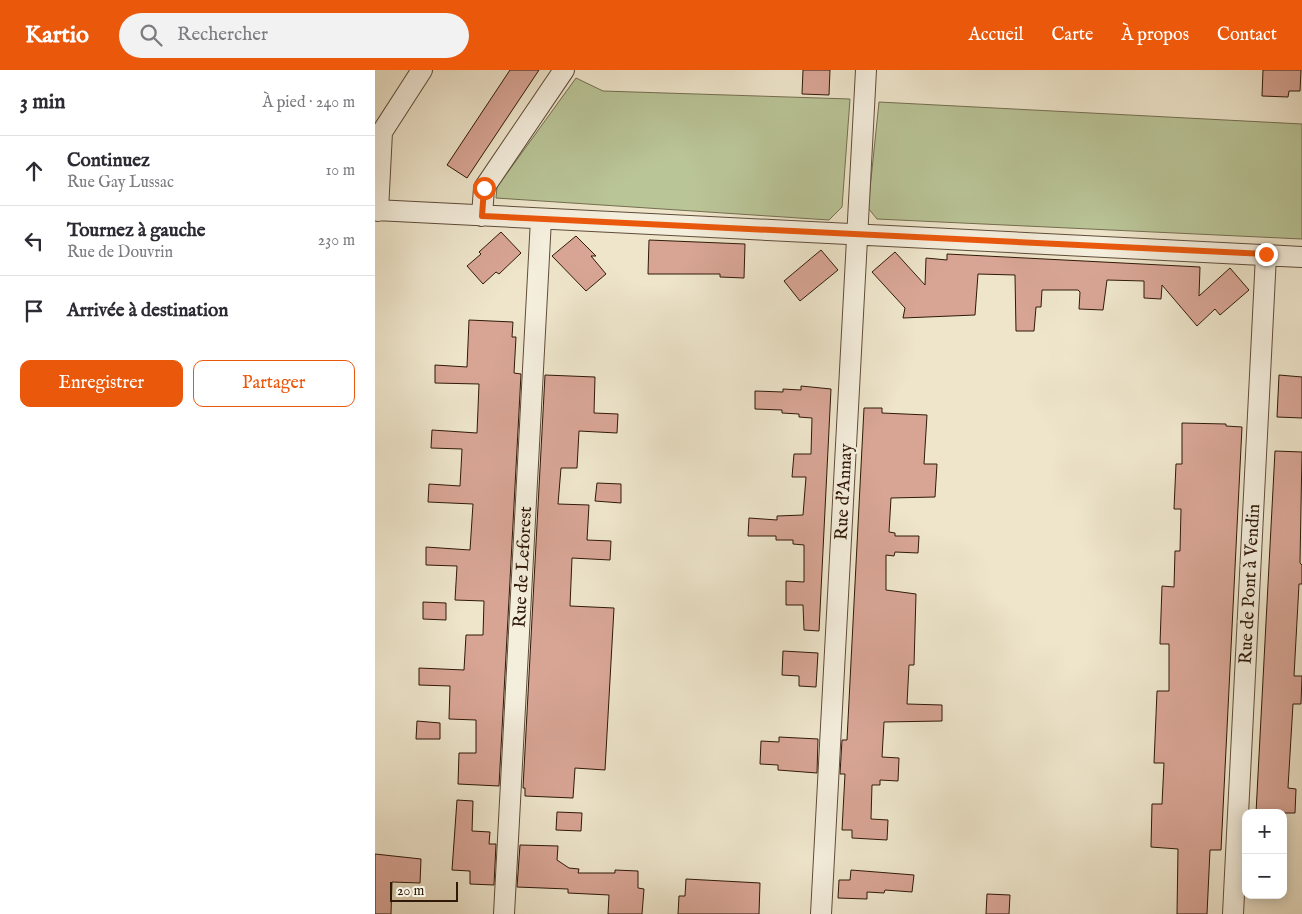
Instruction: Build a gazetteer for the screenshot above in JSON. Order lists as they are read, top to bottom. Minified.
{"streets":{"street":["Rue d'Annay","Rue de Leforest","Rue de Pont à Vendin"]},"scale_bar":"20 m","page":{"header":"Kartio","search":"Rechercher","nav":["Accueil","Carte","À propos","Contact"],"heading":["3 min","À pied · 240 m"],"list":[["Continuez","Rue Gay Lussac","10 m"],["Tournez à gauche","Rue de Douvrin","230 m"],"Arrivée à destination"],"buttons":["Enregistrer","Partager"],"map_buttons":["+","−"],"scale":"20 m"}}
